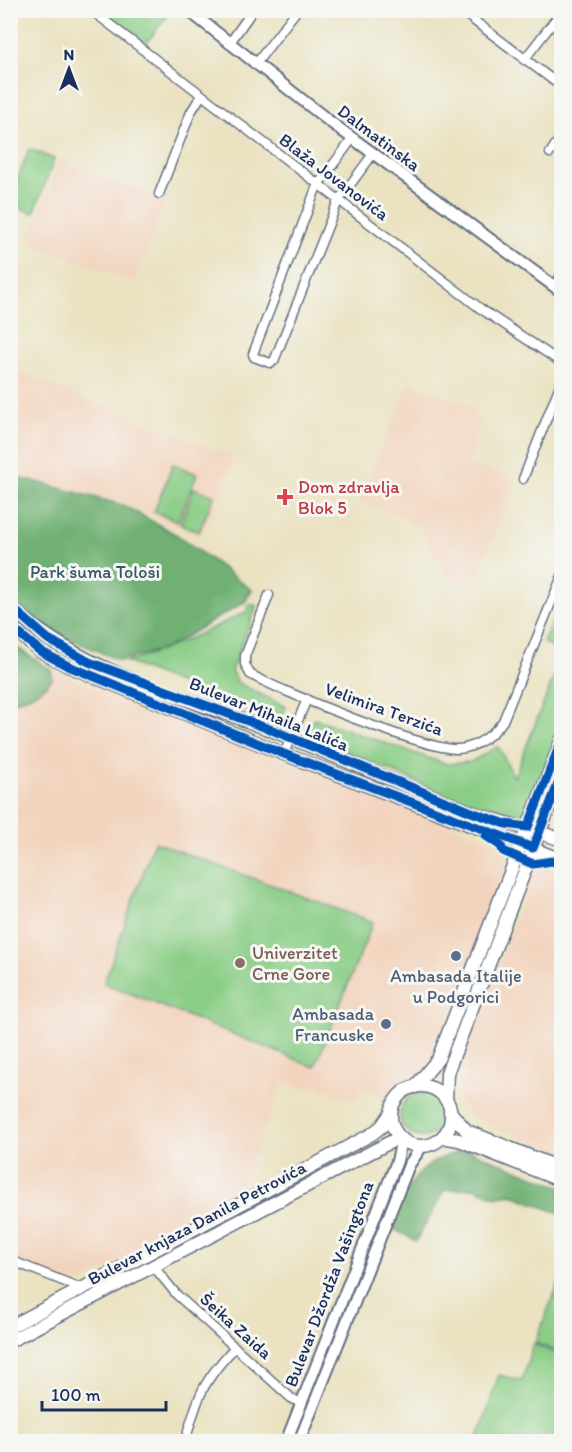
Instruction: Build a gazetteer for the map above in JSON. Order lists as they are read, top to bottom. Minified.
{"streets":{"main road":["Bulevar Mihaila Lalića","Bulevar knjaza Danila Petrovića"],"street":["Dalmatinska","Blaža Jovanovića","Velimira Terzića","Bulevar Džordža Vašingtona","Šeika Zaida"]},"crossings":[["Bulevar knjaza Danila Petrovića","Bulevar Džordža Vašingtona"],["Bulevar knjaza Danila Petrovića","Šeika Zaida"],["Bulevar Džordža Vašingtona","Šeika Zaida"]],"parks":["Park šuma Tološi"],"places":{"health":["Dom zdravlja Blok 5"],"other":["Ambasada Italije u Podgorici","Univerzitet Crne Gore","Ambasada Francuske"]},"scale_bar":"100 m","north":"top"}
